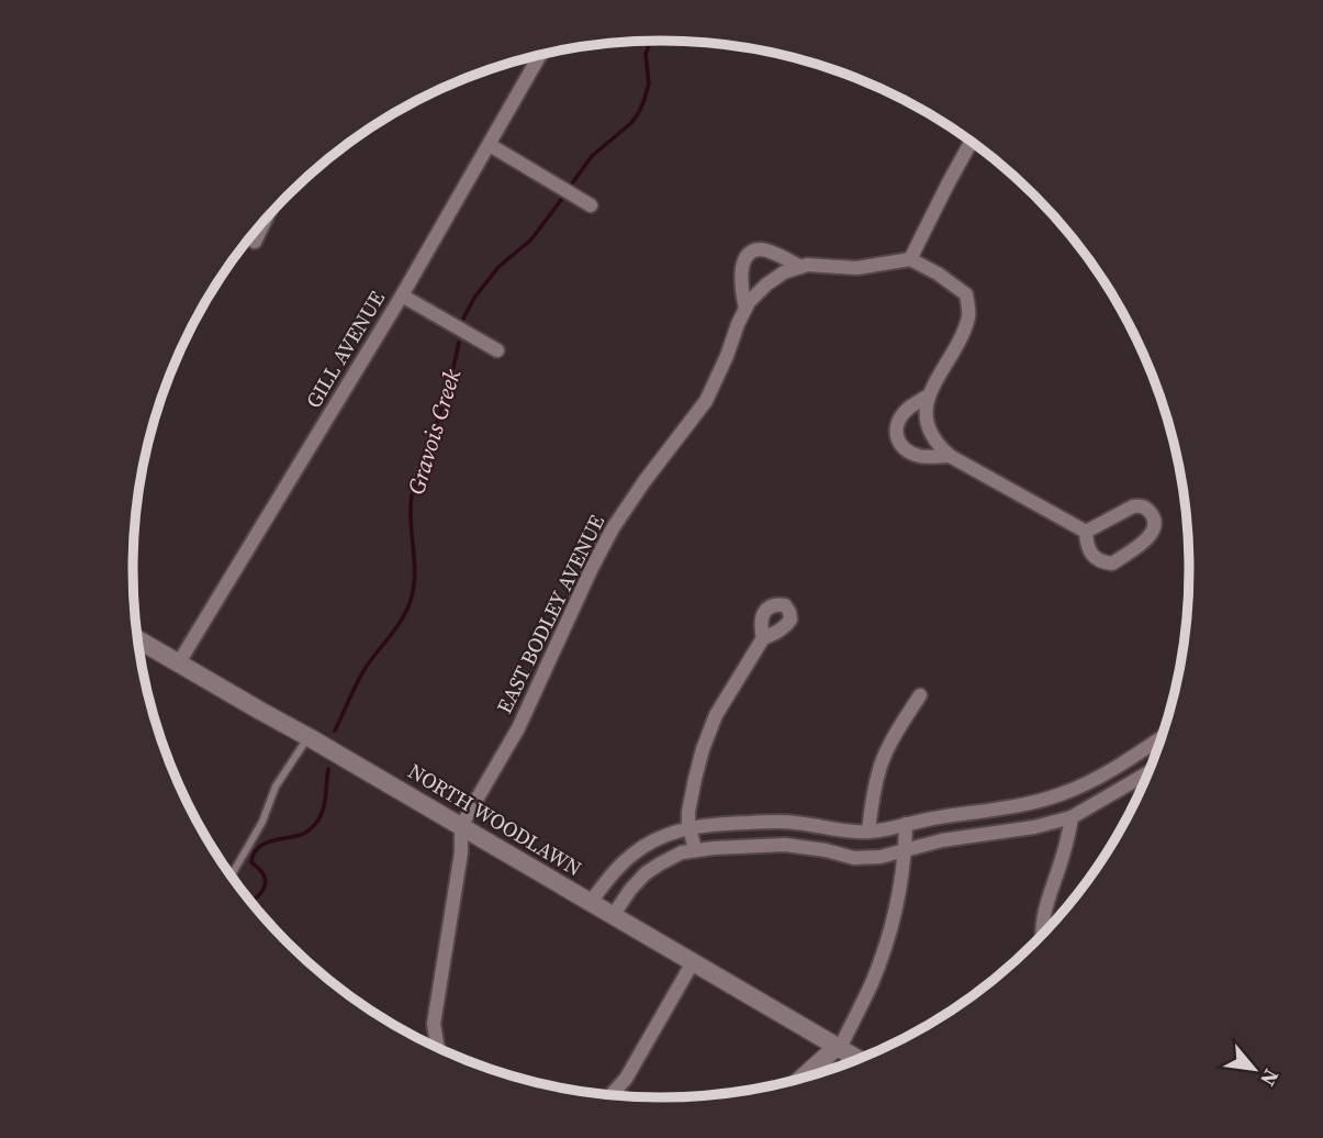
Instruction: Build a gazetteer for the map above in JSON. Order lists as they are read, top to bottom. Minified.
{"streets":{"street":["GILL AVENUE","EAST BODLEY AVENUE","NORTH WOODLAWN"]},"crossings":[["GILL AVENUE","NORTH WOODLAWN"],["EAST BODLEY AVENUE","NORTH WOODLAWN"]],"water":["Gravois Creek"],"north":"bottom right"}
